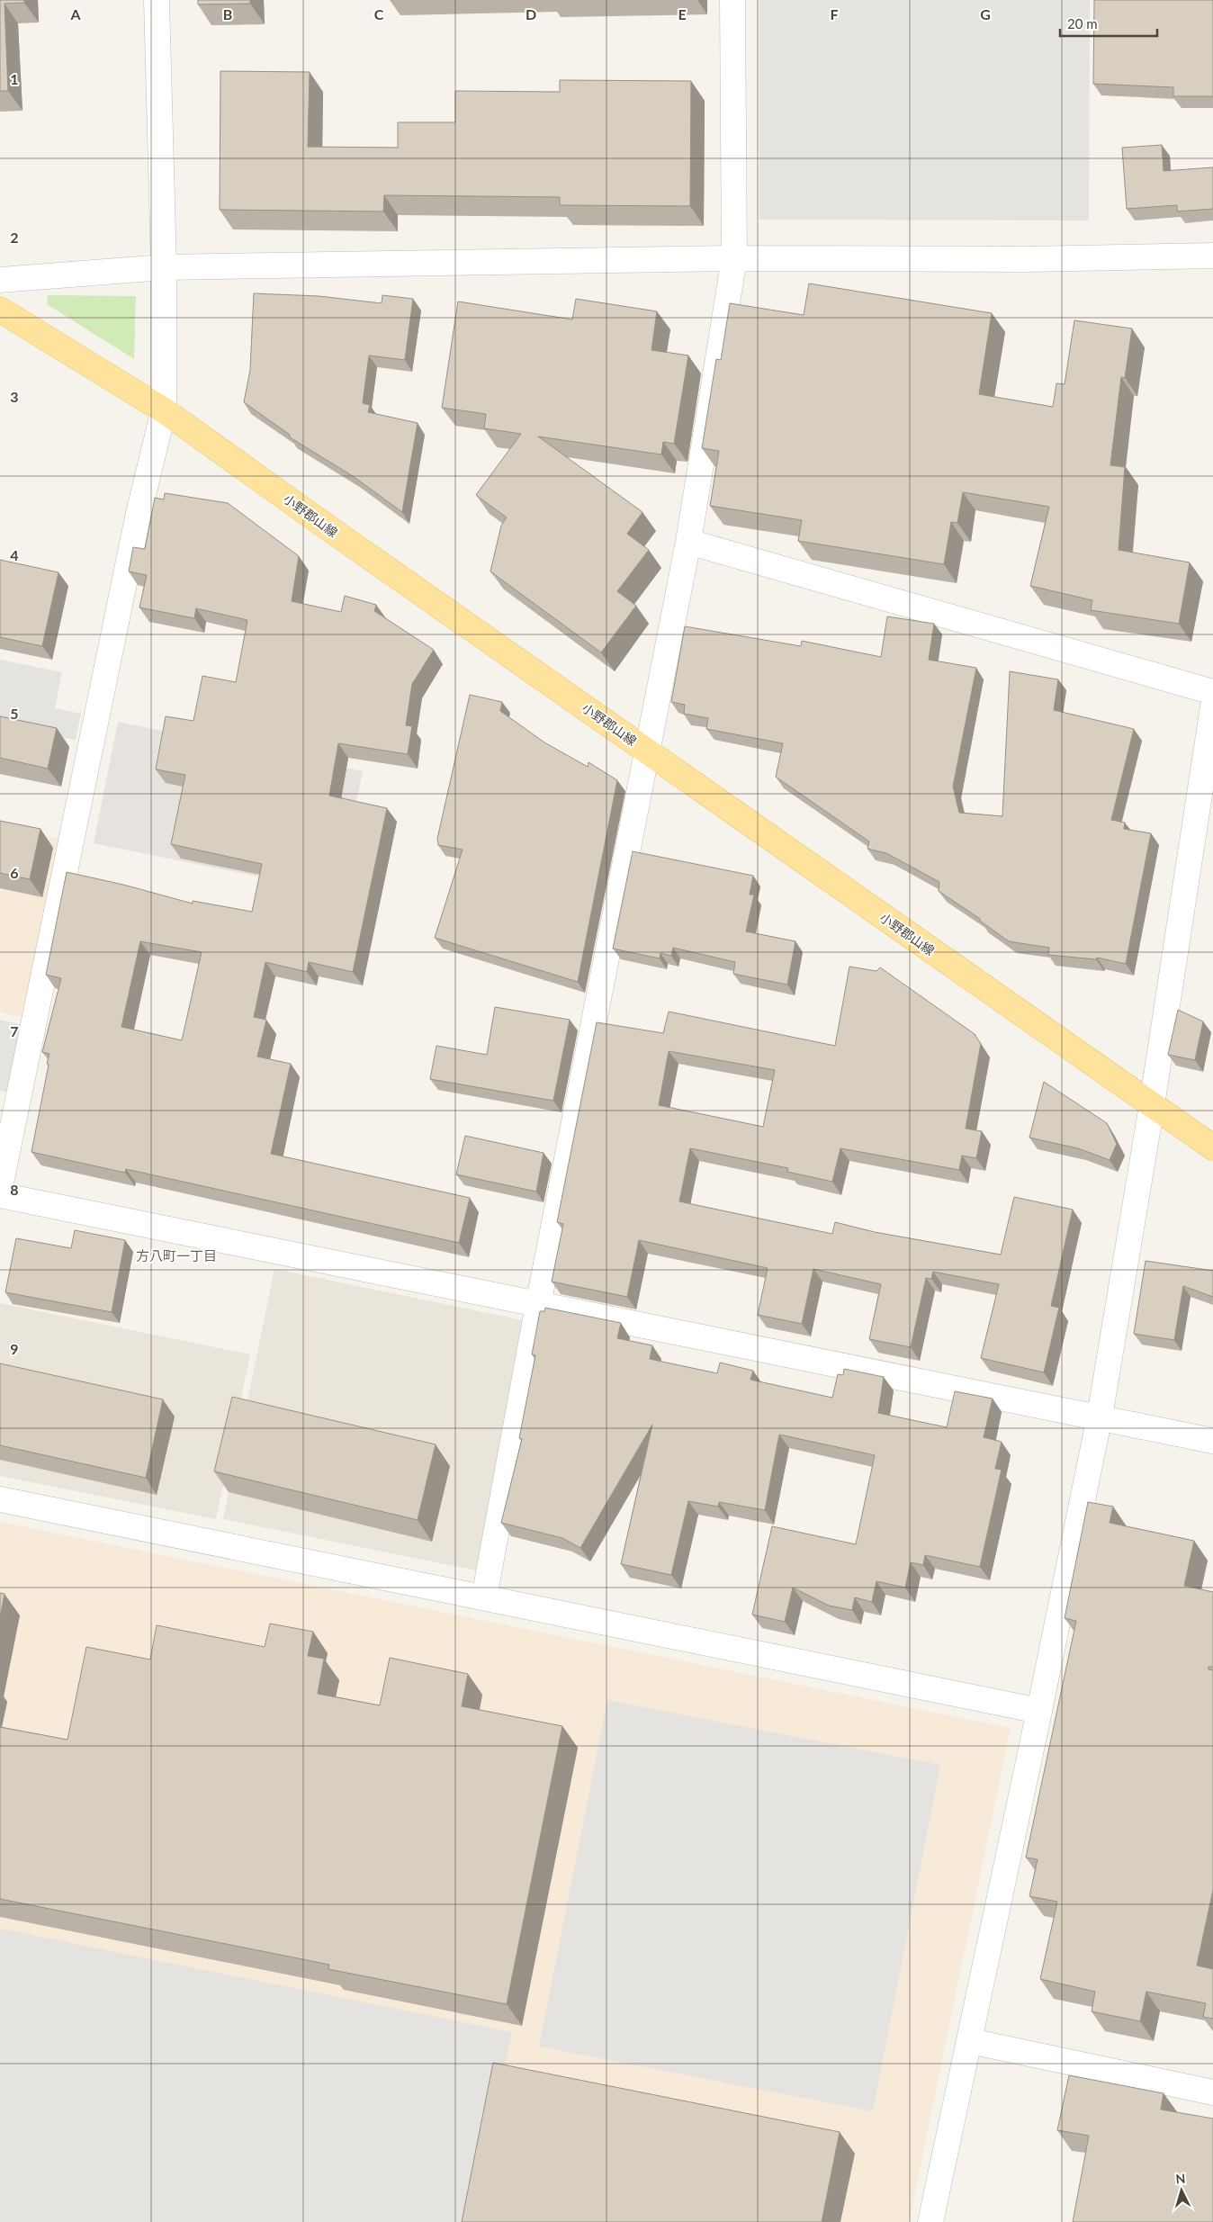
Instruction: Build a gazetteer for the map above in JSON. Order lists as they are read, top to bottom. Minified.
{"streets":{"main road":["小野郡山線"]},"districts":["方八町一丁目"],"scale_bar":"20 m","north":"top","grid":{"columns":["A","B","C","D","E","F","G"],"rows":["1","2","3","4","5","6","7","8","9"]}}
